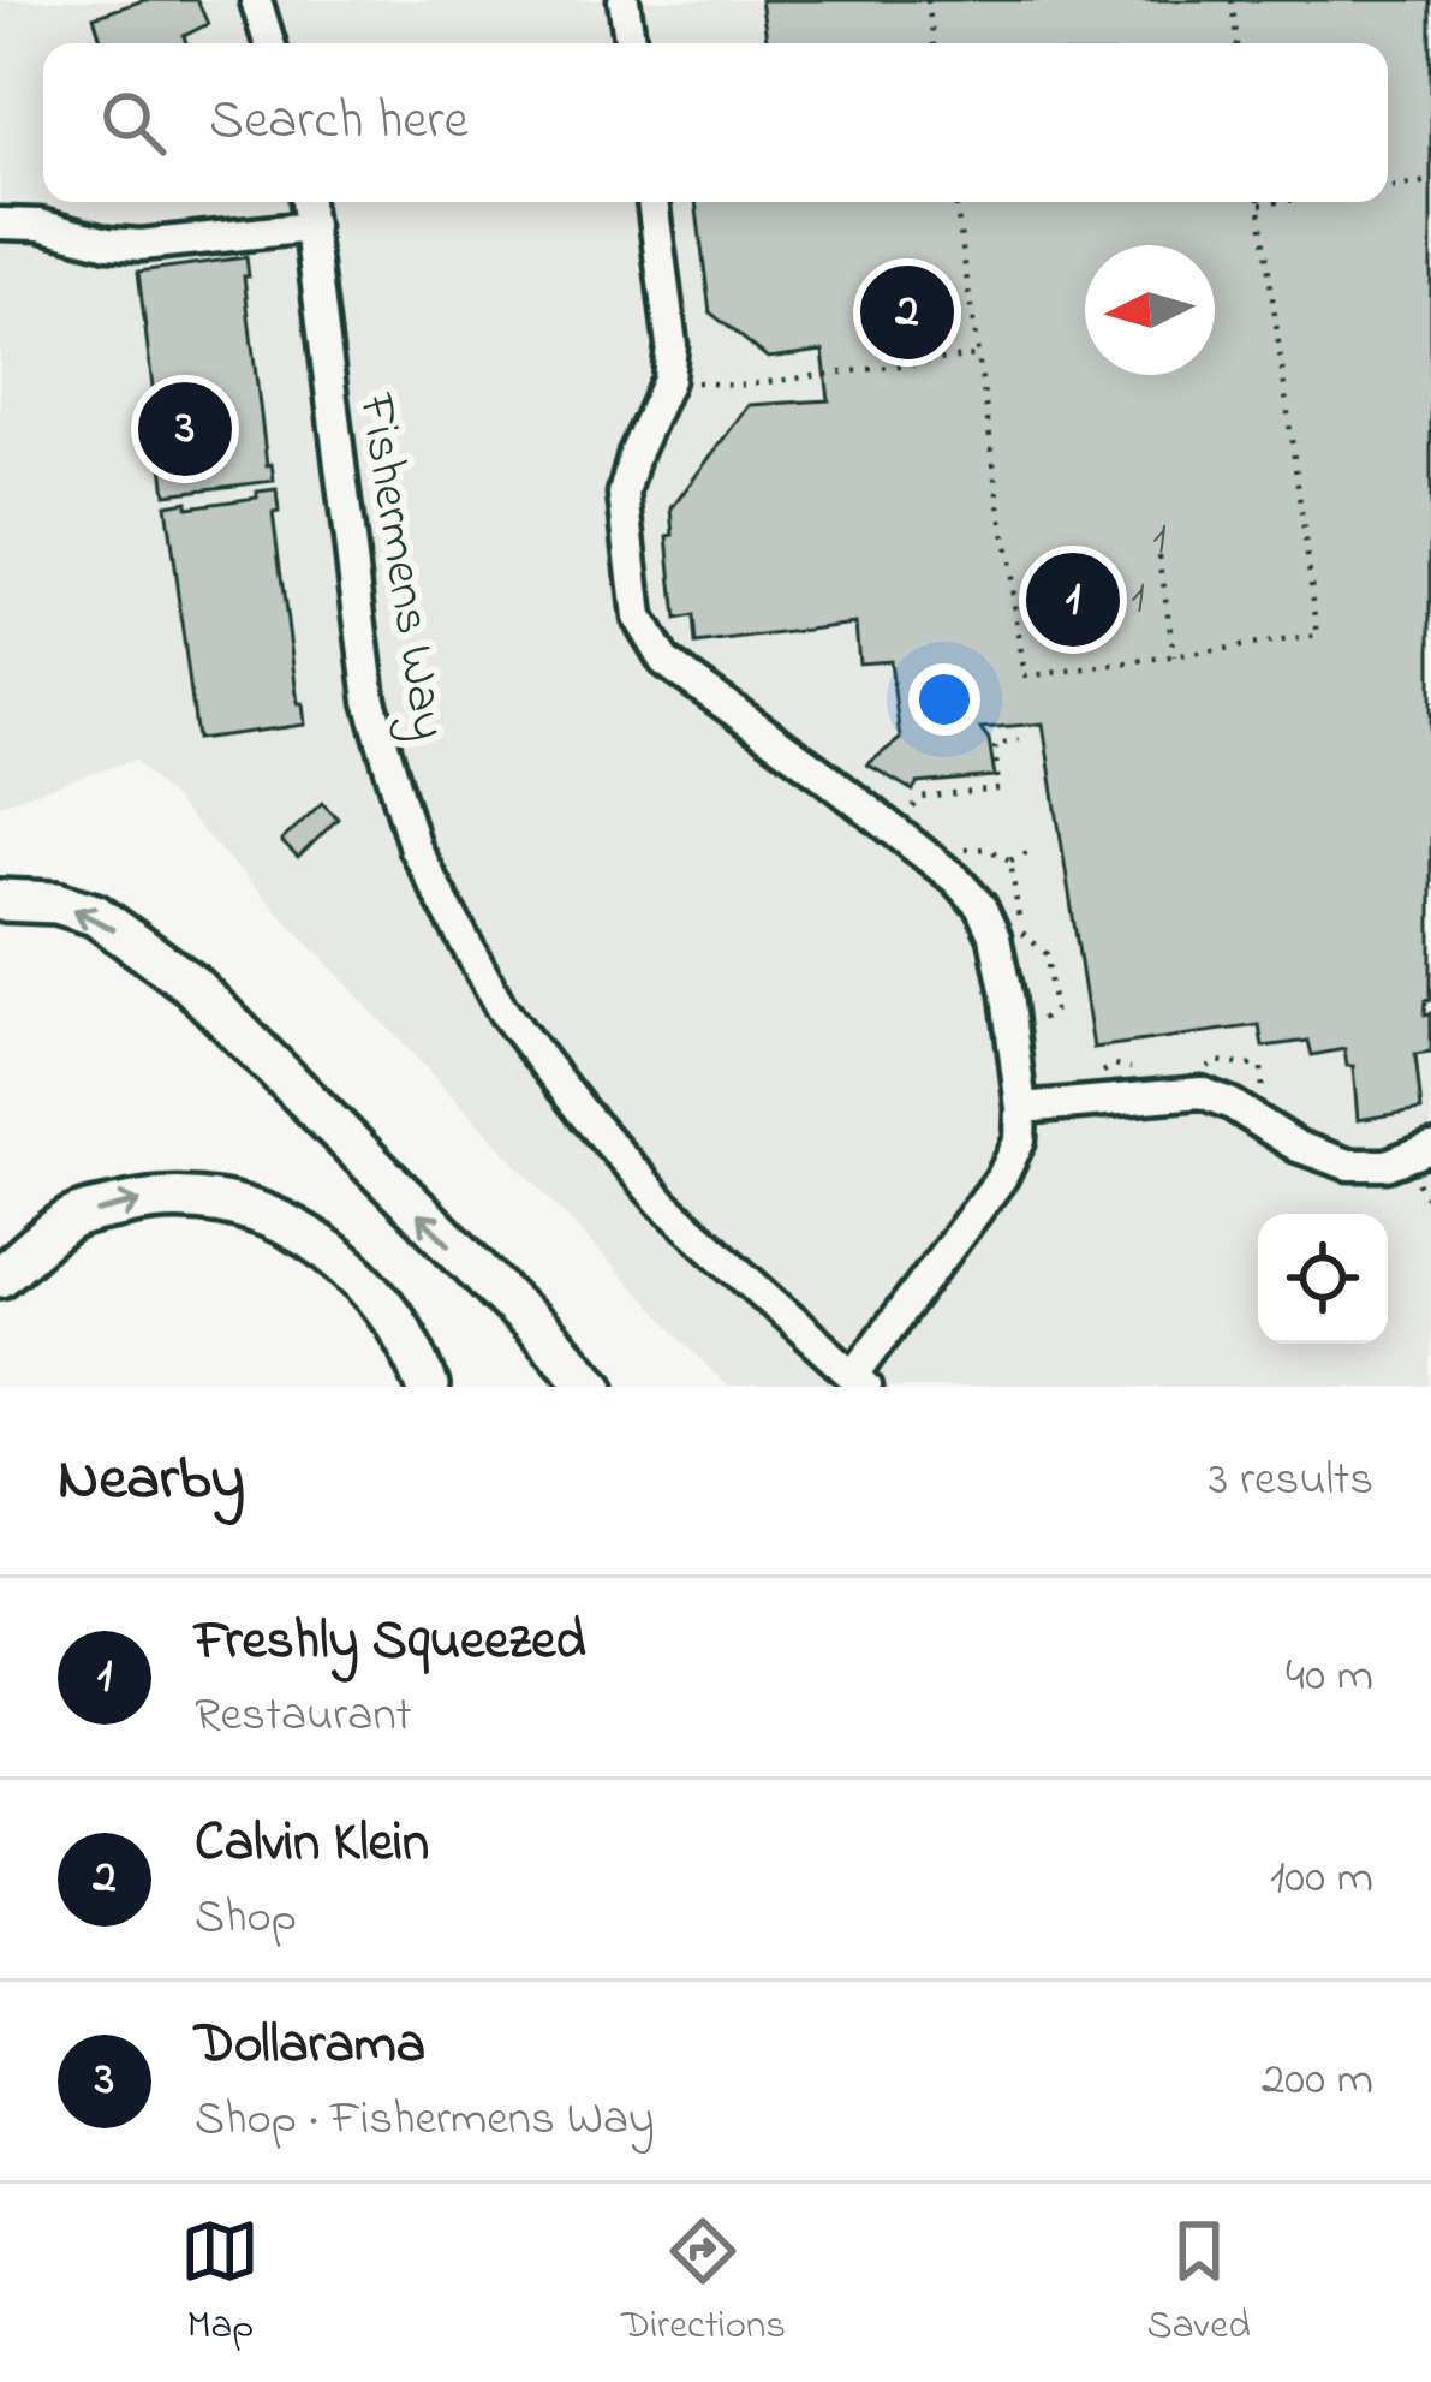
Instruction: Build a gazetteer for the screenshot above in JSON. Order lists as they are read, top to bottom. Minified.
{"streets":{"street":["Fishermens Way"]},"house_numbers":["1","1"],"north":"left","page":{"search":"Search here","pins":["2","3","1"],"heading":["Nearby","3 results"],"list":[{"mark":"1","name":"Freshly Squeezed","note":"Restaurant","value":"40 m"},{"mark":"2","name":"Calvin Klein","note":"Shop","value":"100 m"},{"mark":"3","name":"Dollarama","note":"Shop · Fishermens Way","value":"200 m"}],"nav":["Map","Directions","Saved"]}}
